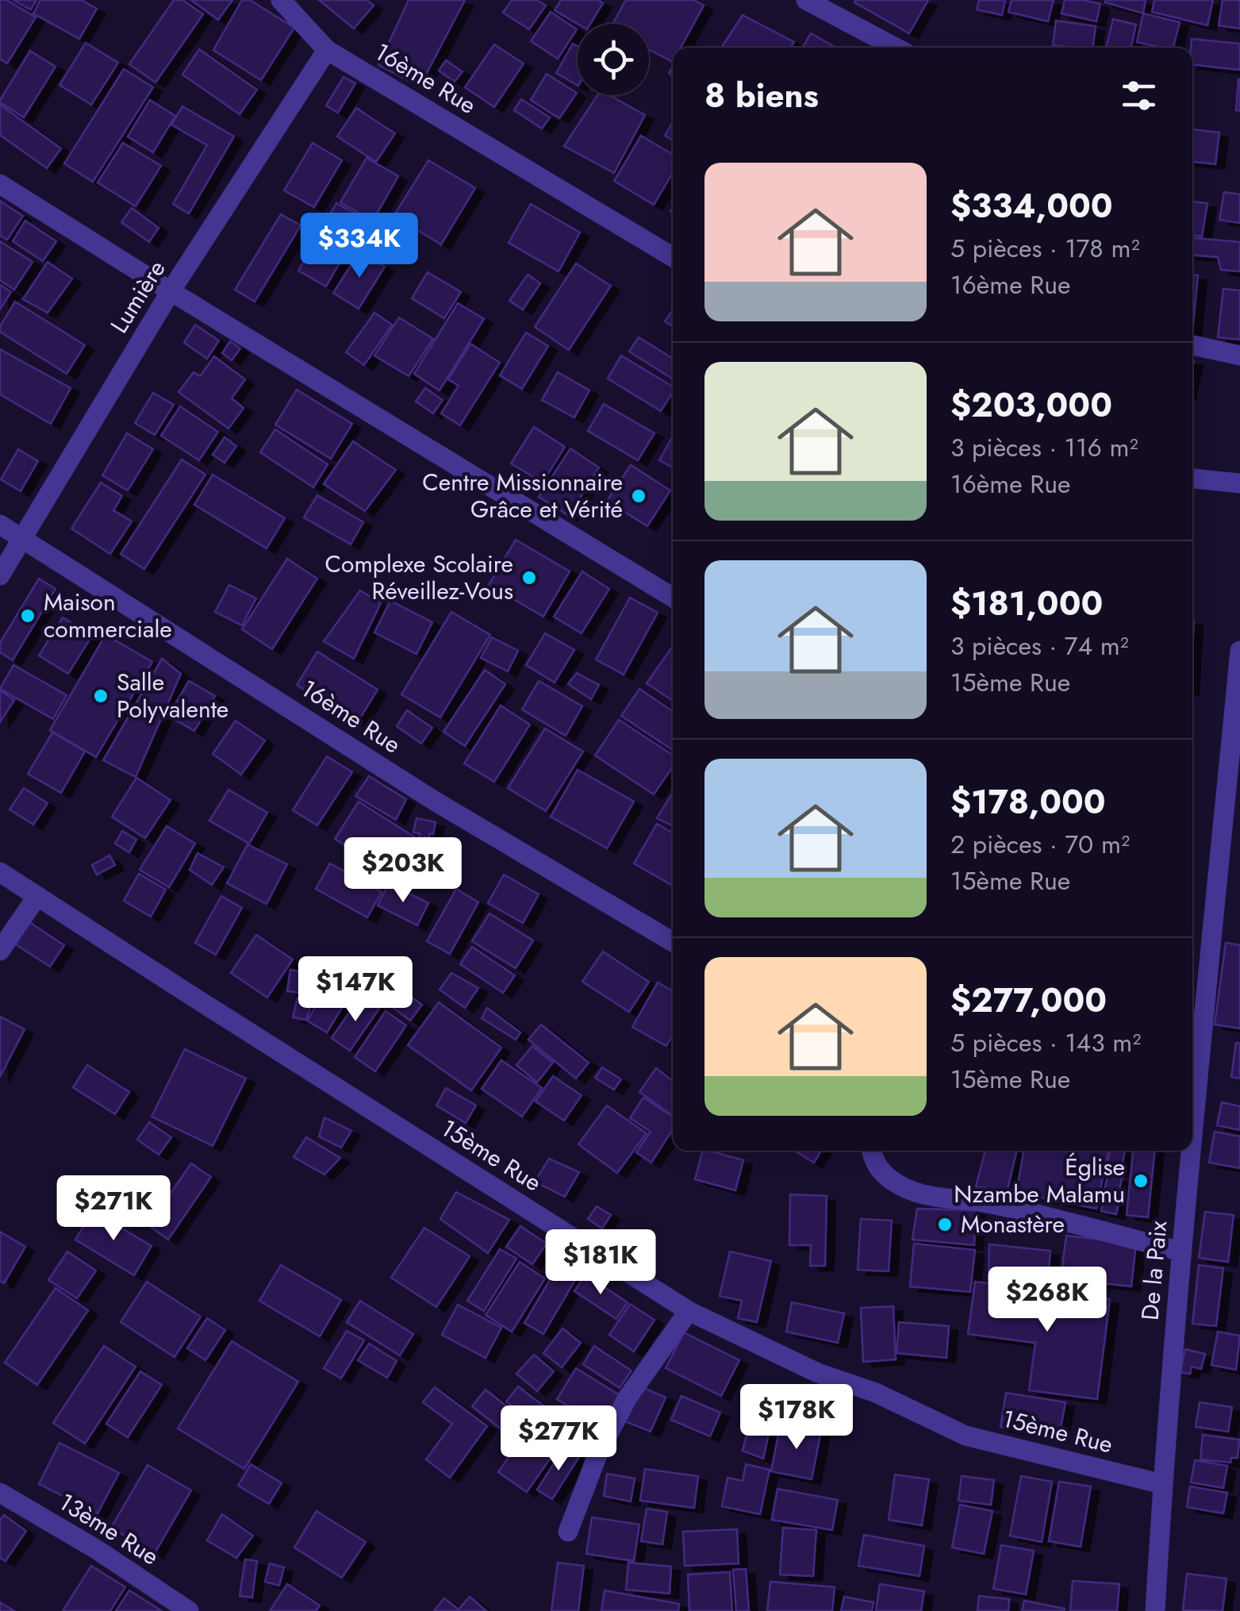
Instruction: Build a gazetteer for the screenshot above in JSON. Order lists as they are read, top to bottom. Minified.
{"streets":{"street":["16ème Rue","Lumière","15ème Rue","De la Paix","13ème Rue"]},"crossings":[["16ème Rue","Lumière"],["15ème Rue","De la Paix"]],"places":["Centre Missionnaire Grâce et Vérité","Complexe Scolaire Réveillez-Vous","Maison commerciale","Salle Polyvalente","Église Nzambe Malamu","Monastère"],"page":{"heading":"8 biens","list":[{"name":"$334,000","note":"5 pièces · 178 m² · 16ème Rue"},{"name":"$203,000","note":"3 pièces · 116 m² · 16ème Rue"},{"name":"$181,000","note":"3 pièces · 74 m² · 15ème Rue"},{"name":"$178,000","note":"2 pièces · 70 m² · 15ème Rue"},{"name":"$277,000","note":"5 pièces · 143 m² · 15ème Rue"}],"price":["$334K","$203K","$147K","$271K","$181K","$268K","$178K","$277K"]}}
